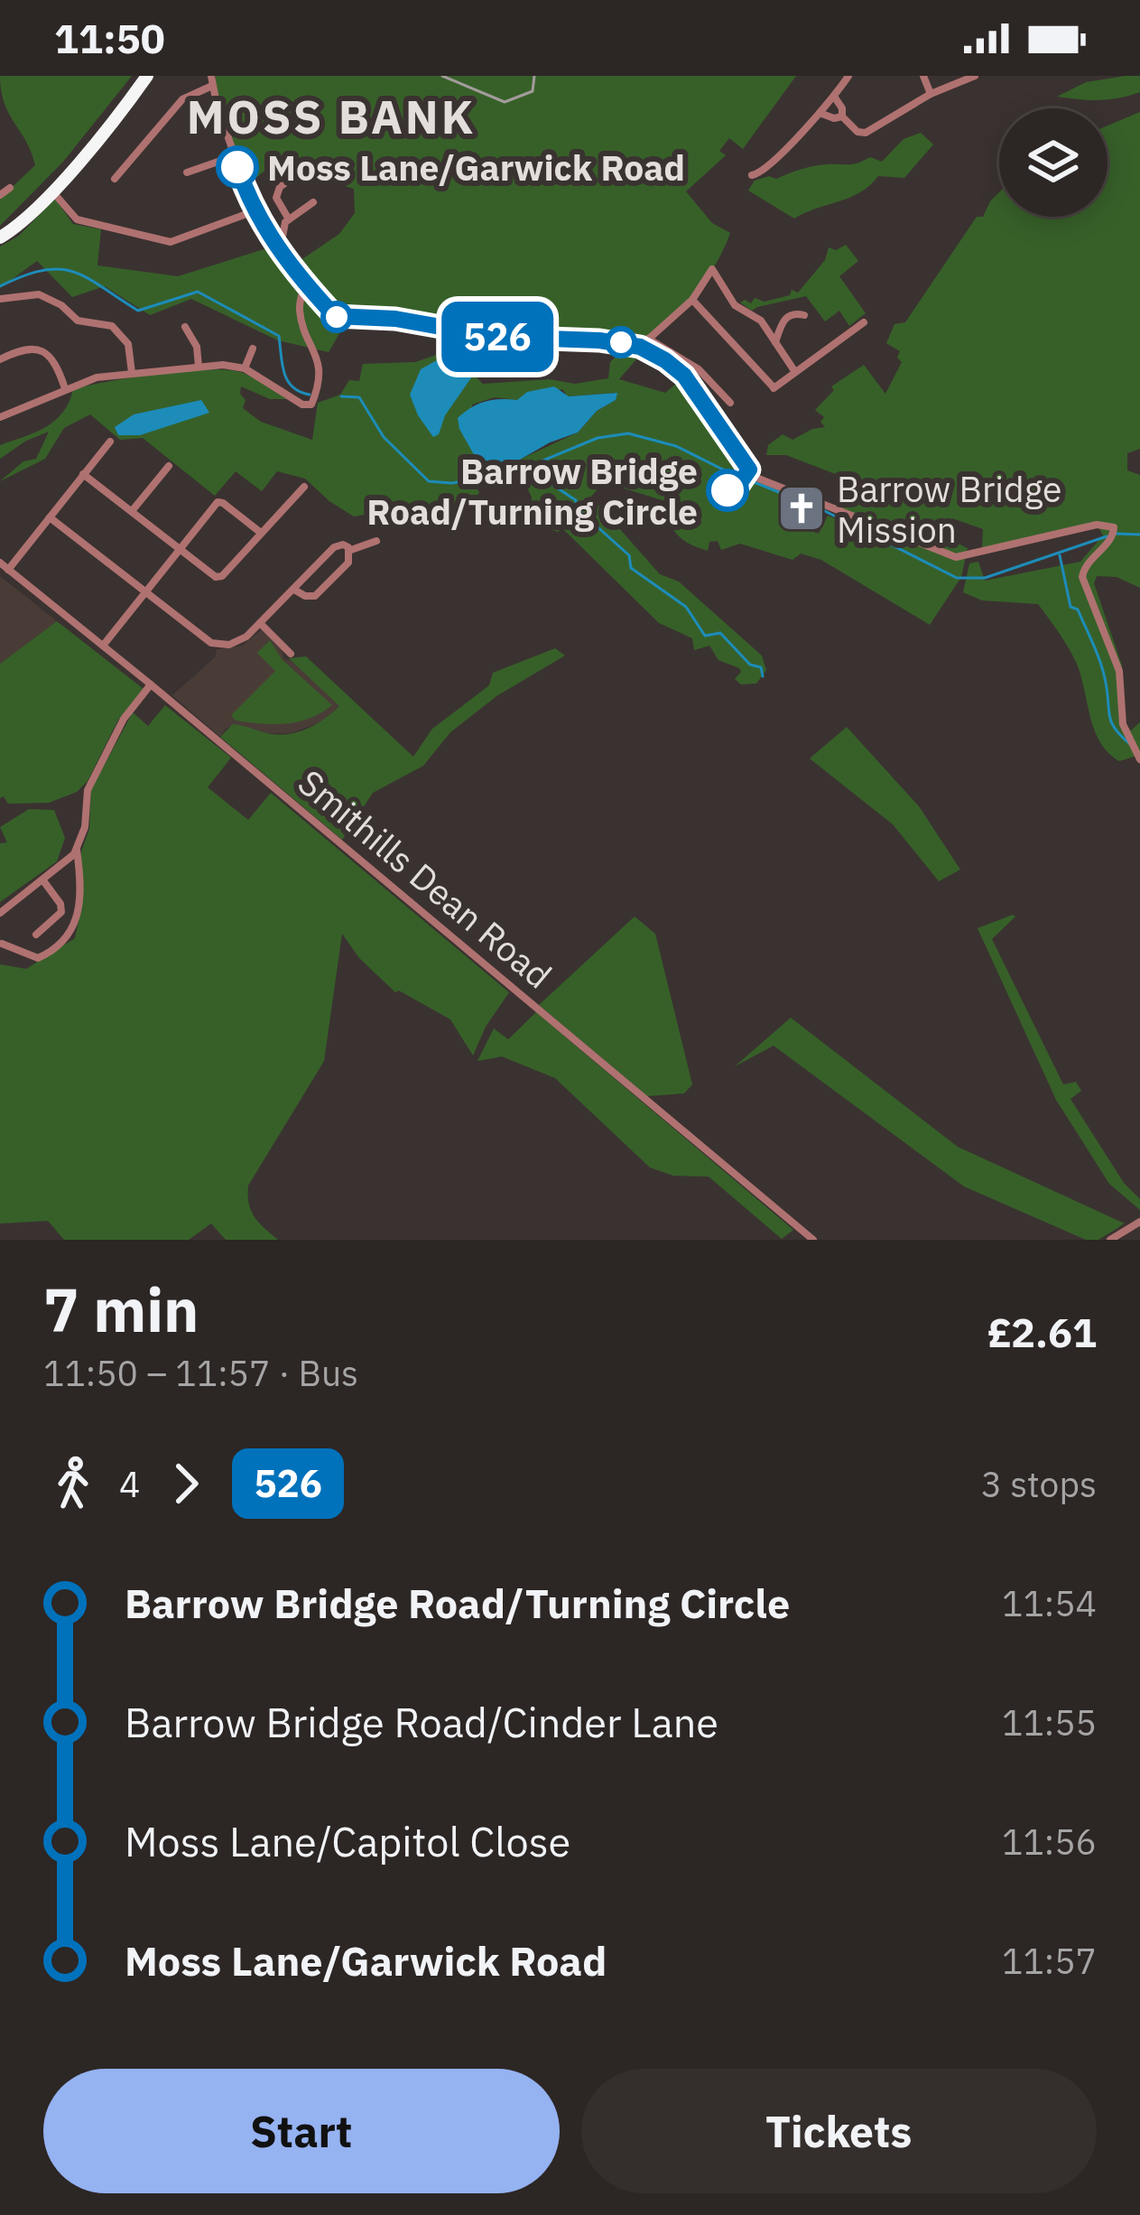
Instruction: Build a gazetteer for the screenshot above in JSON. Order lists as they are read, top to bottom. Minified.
{"streets":{"street":["Smithills Dean Road"]},"districts":["MOSS BANK"],"places":{"other":["Moss Lane/Garwick Road","Barrow Bridge Road/Turning Circle"],"church":["Barrow Bridge Mission"]},"lines":["bus line 526"],"page":{"status":"11:50","on_map":"526","heading":["7 min","11:50 – 11:57 · Bus","£2.61"],"legs":["4","526","3 stops"],"list":[{"name":"Barrow Bridge Road/Turning Circle","value":"11:54"},{"name":"Barrow Bridge Road/Cinder Lane","value":"11:55"},{"name":"Moss Lane/Capitol Close","value":"11:56"},{"name":"Moss Lane/Garwick Road","value":"11:57"}],"buttons":["Start","Tickets"]}}
